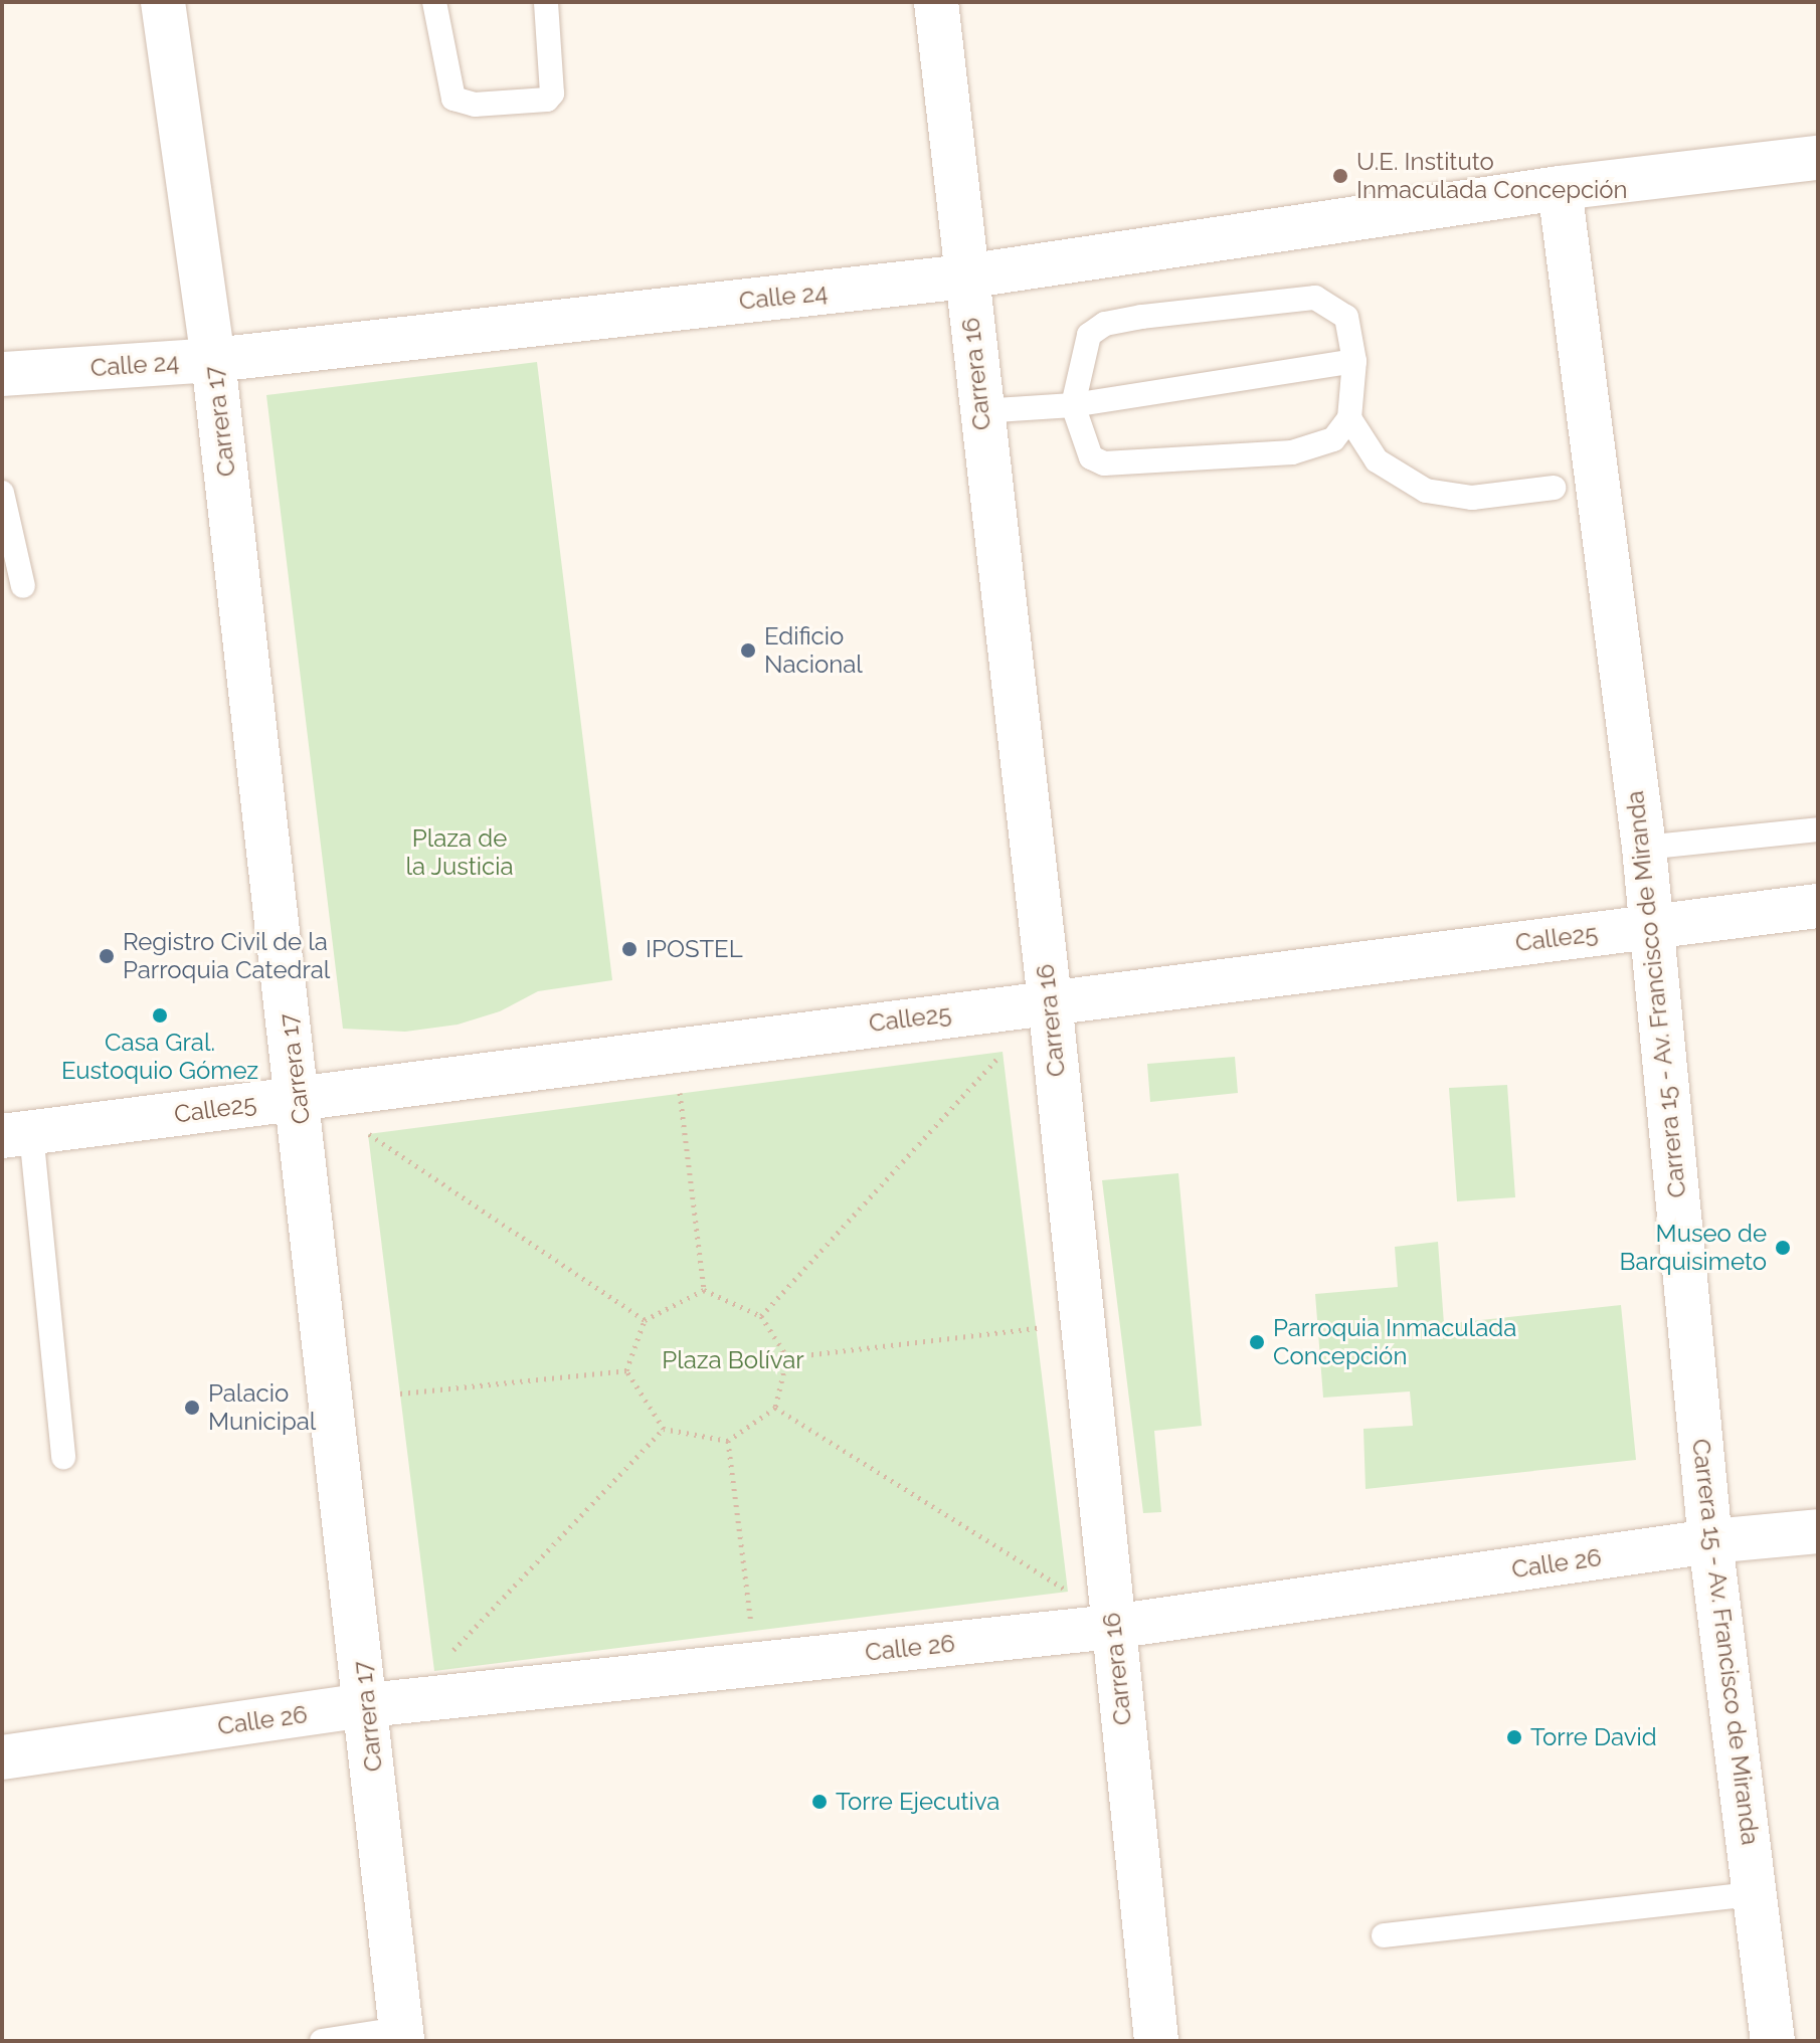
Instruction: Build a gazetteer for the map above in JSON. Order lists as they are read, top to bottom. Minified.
{"streets":{"street":["Calle 24","Carrera 16","Carrera 17","Calle25","Carrera 15 - Av. Francisco de Miranda","Calle 26"]},"crossings":[["Calle 24","Carrera 16"],["Calle 24","Carrera 17"],["Calle 24","Carrera 15 - Av. Francisco de Miranda"],["Carrera 16","Calle25"],["Carrera 16","Calle 26"],["Carrera 17","Calle25"],["Carrera 17","Calle 26"],["Calle25","Carrera 15 - Av. Francisco de Miranda"],["Carrera 15 - Av. Francisco de Miranda","Calle 26"]],"parks":["Plaza de la Justicia","Plaza Bolívar"],"places":["U.E. Instituto Inmaculada Concepción","Edificio Nacional","IPOSTEL","Registro Civil de la Parroquia Catedral","Casa Gral. Eustoquio Gómez","Museo de Barquisimeto","Parroquia Inmaculada Concepción","Palacio Municipal","Torre David","Torre Ejecutiva"]}
